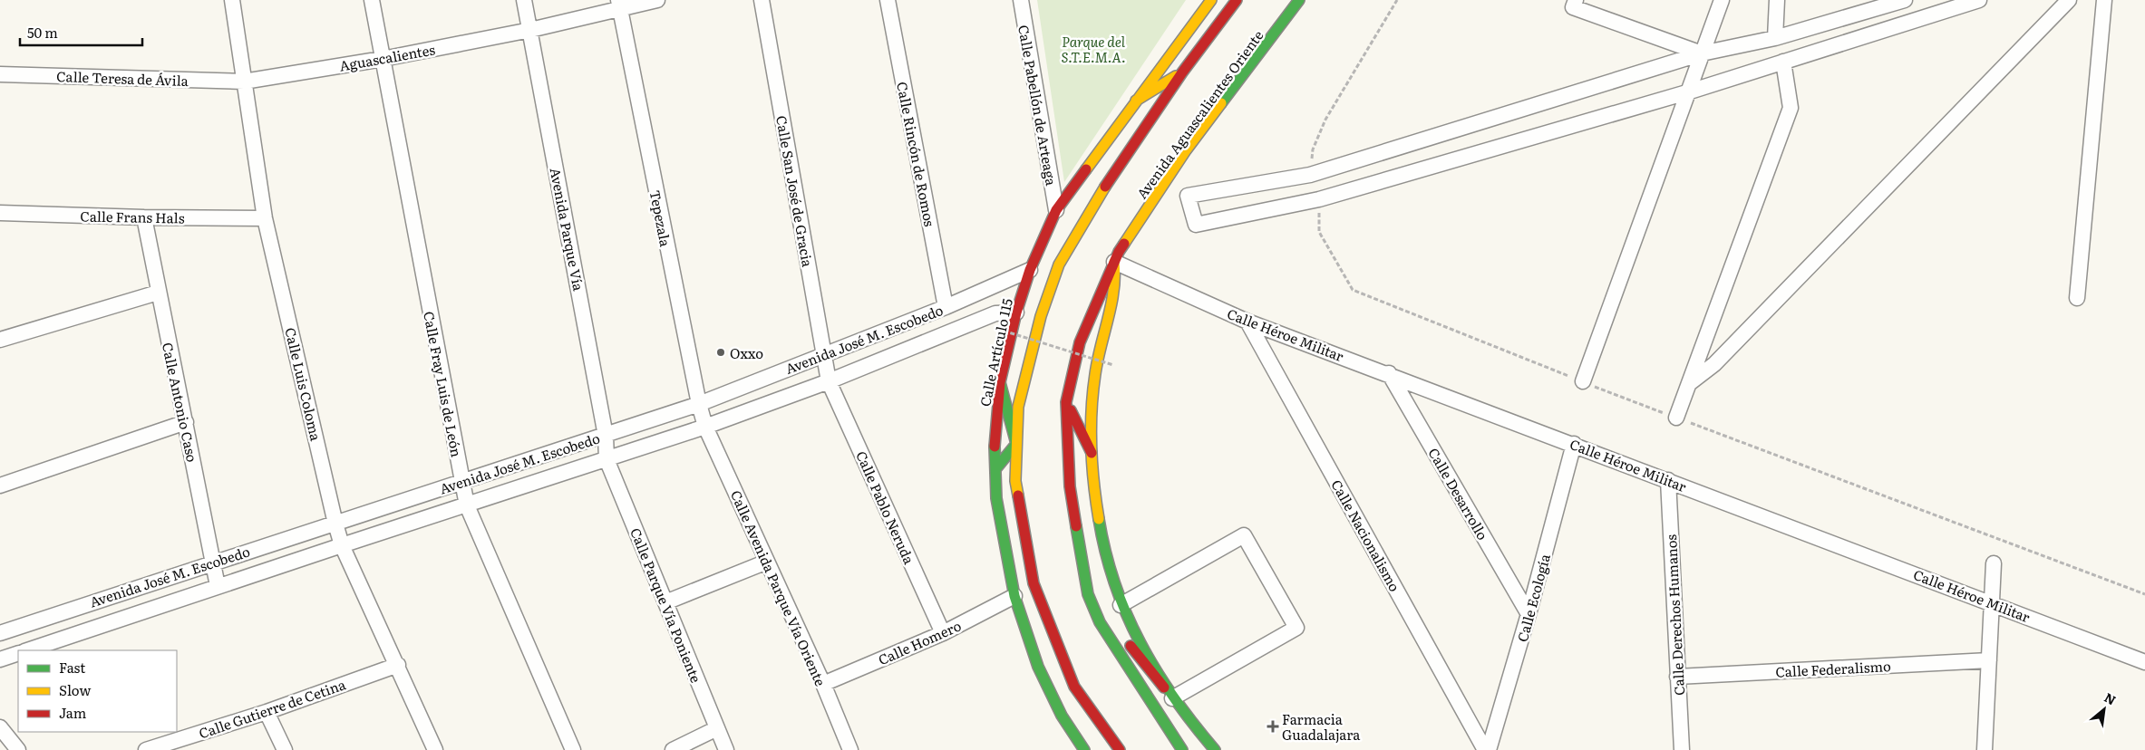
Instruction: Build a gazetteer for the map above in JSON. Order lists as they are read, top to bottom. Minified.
{"streets":{"main road":["Avenida Aguascalientes Oriente","Calle Artículo 115"],"street":["Aguascalientes","Calle Teresa de Ávila","Calle Pabellón de Arteaga","Calle Rincón de Romos","Calle San José de Gracia","Calle Frans Hals","Tepezala","Avenida Parque Vía","Calle Héroe Militar","Avenida José M. Escobedo","Calle Luis Coloma","Calle Fray Luis de León","Calle Antonio Caso","Calle Desarrollo","Calle Pablo Neruda","Calle Nacionalismo","Calle Avenida Parque Vía Oriente","Calle Ecología","Calle Parque Vía Poniente","Calle Derechos Humanos","Calle Homero","Calle Federalismo","Calle Gutierre de Cetina"]},"crossings":[["Aguascalientes","Calle Teresa de Ávila"],["Aguascalientes","Tepezala"],["Aguascalientes","Avenida Parque Vía"],["Aguascalientes","Calle Luis Coloma"],["Aguascalientes","Calle Fray Luis de León"],["Calle Teresa de Ávila","Calle Luis Coloma"],["Calle Pabellón de Arteaga","Calle Artículo 115"],["Avenida Aguascalientes Oriente","Calle Héroe Militar"],["Calle Rincón de Romos","Avenida José M. Escobedo"],["Calle San José de Gracia","Avenida José M. Escobedo"],["Calle San José de Gracia","Calle Pablo Neruda"],["Calle Frans Hals","Calle Luis Coloma"],["Calle Frans Hals","Calle Antonio Caso"],["Tepezala","Avenida José M. Escobedo"],["Tepezala","Calle Avenida Parque Vía Oriente"],["Avenida Parque Vía","Avenida José M. Escobedo"],["Avenida Parque Vía","Calle Parque Vía Poniente"],["Calle Héroe Militar","Calle Desarrollo"],["Calle Héroe Militar","Calle Nacionalismo"],["Calle Héroe Militar","Calle Ecología"],["Calle Héroe Militar","Calle Derechos Humanos"],["Avenida José M. Escobedo","Calle Artículo 115"],["Avenida José M. Escobedo","Calle Luis Coloma"],["Avenida José M. Escobedo","Calle Fray Luis de León"],["Avenida José M. Escobedo","Calle Antonio Caso"],["Avenida José M. Escobedo","Calle Pablo Neruda"],["Avenida José M. Escobedo","Calle Avenida Parque Vía Oriente"],["Avenida José M. Escobedo","Calle Parque Vía Poniente"],["Calle Artículo 115","Calle Homero"],["Calle Luis Coloma","Calle Gutierre de Cetina"],["Calle Desarrollo","Calle Ecología"],["Calle Pablo Neruda","Calle Homero"],["Calle Avenida Parque Vía Oriente","Calle Homero"],["Calle Derechos Humanos","Calle Federalismo"]],"parks":["Parque del S.T.E.M.A."],"places":{"other":["Oxxo"],"health":["Farmacia Guadalajara"]},"legend":["Fast","Slow","Jam"],"scale_bar":"50 m","north":"top right"}
